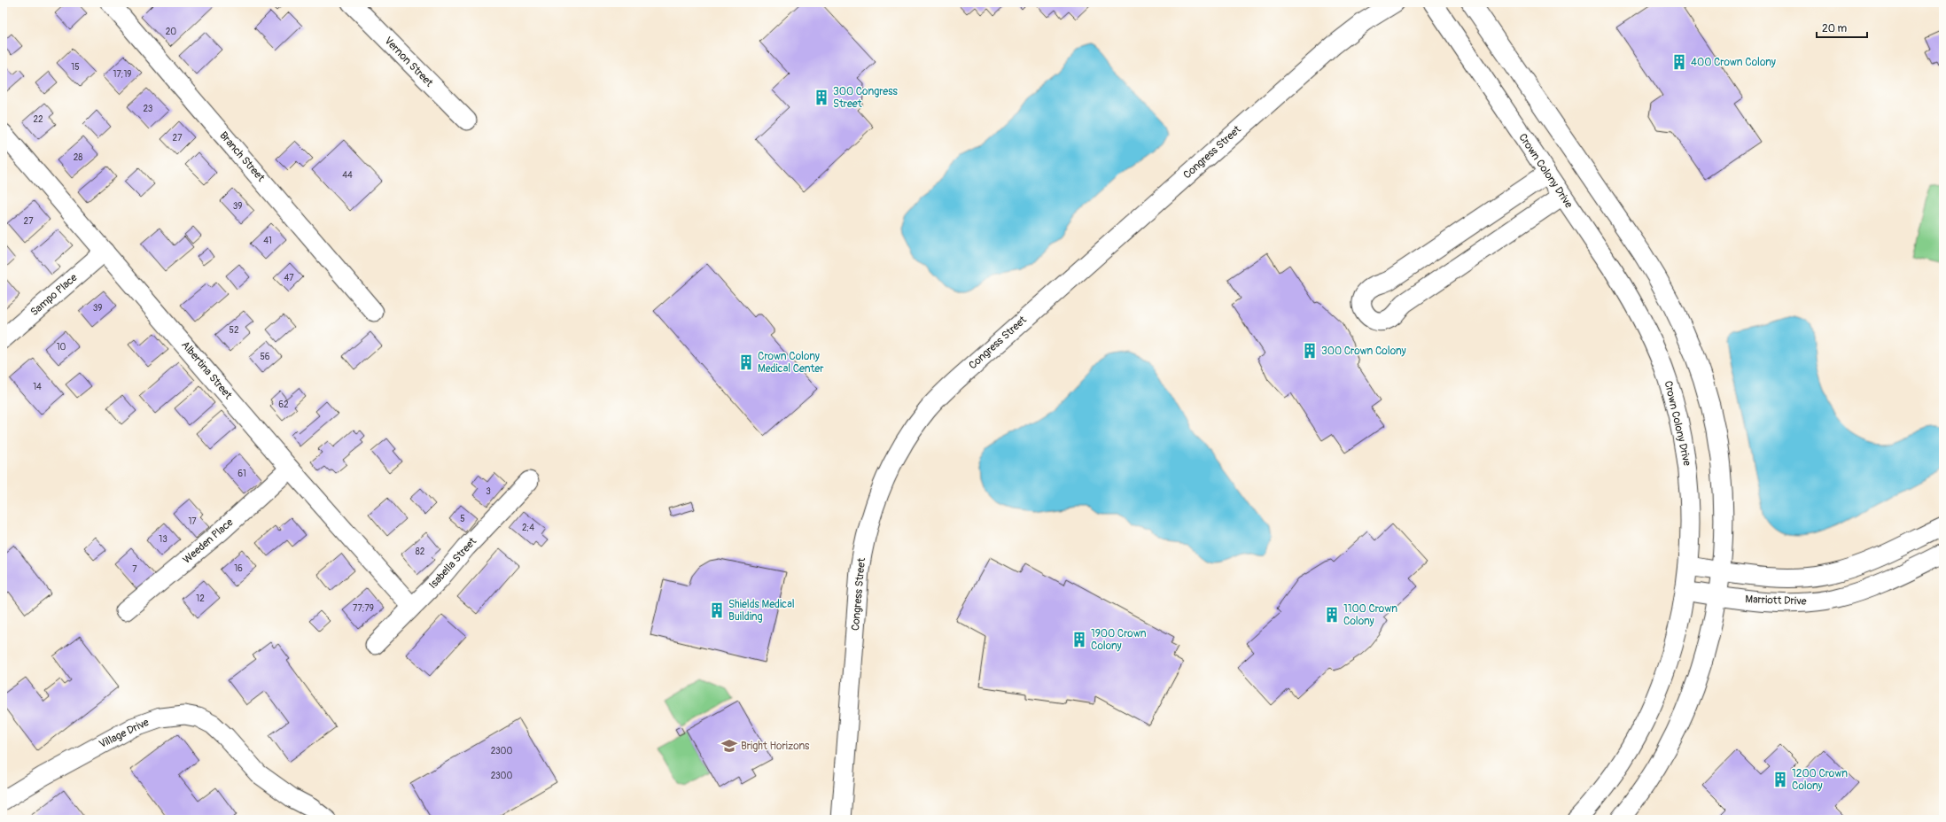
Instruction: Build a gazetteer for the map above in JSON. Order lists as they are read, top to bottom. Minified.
{"streets":{"street":["Vernon Street","Congress Street","Branch Street","Crown Colony Drive","Sampo Place","Albertina Street","Weeden Place","Isabella Street","Marriott Drive","Village Drive"]},"crossings":[["Crown Colony Drive","Marriott Drive"],["Sampo Place","Albertina Street"],["Albertina Street","Weeden Place"],["Albertina Street","Isabella Street"]],"places":{"building":["400 Crown Colony","300 Congress Street","300 Crown Colony","Crown Colony Medical Center","Shields Medical Building","1100 Crown Colony","1900 Crown Colony","1200 Crown Colony"],"school or university":["Bright Horizons"]},"house_numbers":["20","15","17;19","23","22","27","28","44","39","27","41","47","39","52","10","56","14","62","61","3","5","17","2;4","13","82","16","7","12","77;79","2300","2300"],"scale_bar":"20 m"}
